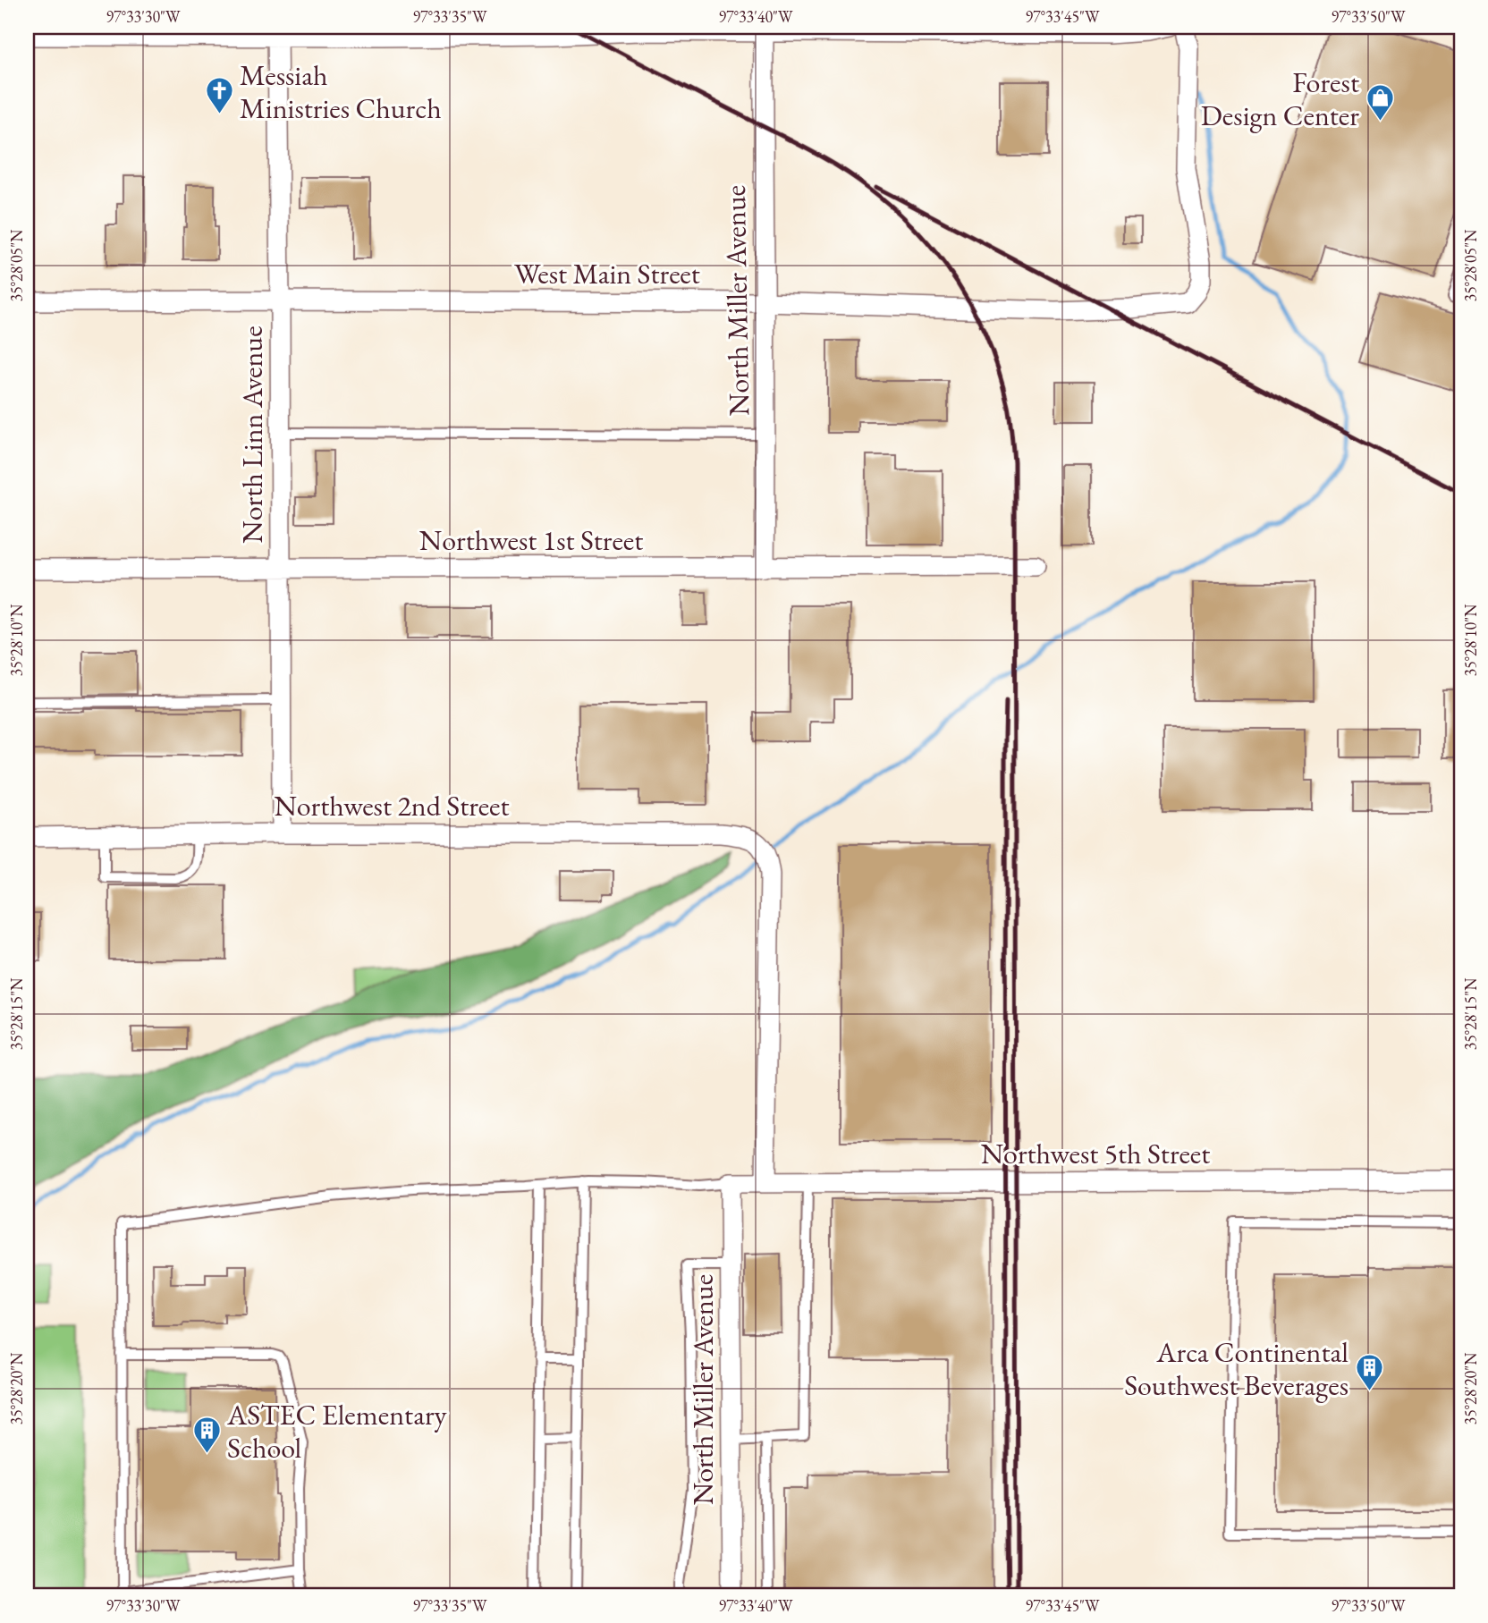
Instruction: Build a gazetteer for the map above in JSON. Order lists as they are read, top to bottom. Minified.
{"streets":{"street":["West Main Street","North Miller Avenue","North Linn Avenue","Northwest 1st Street","Northwest 2nd Street","Northwest 5th Street"]},"crossings":[["West Main Street","North Miller Avenue"],["West Main Street","North Linn Avenue"],["North Miller Avenue","Northwest 1st Street"],["North Miller Avenue","Northwest 5th Street"],["North Linn Avenue","Northwest 1st Street"],["North Linn Avenue","Northwest 2nd Street"],["Northwest 2nd Street","Northwest 5th Street"]],"places":{"church":["Messiah Ministries Church"],"shop":["Forest Design Center"],"building":["Arca Continental Southwest Beverages","ASTEC Elementary School"]},"coordinates":["97°33'30\"W","97°33'35\"W","97°33'40\"W","97°33'45\"W","97°33'50\"W","35°28'05\"N","35°28'10\"N","35°28'15\"N","35°28'20\"N"]}
